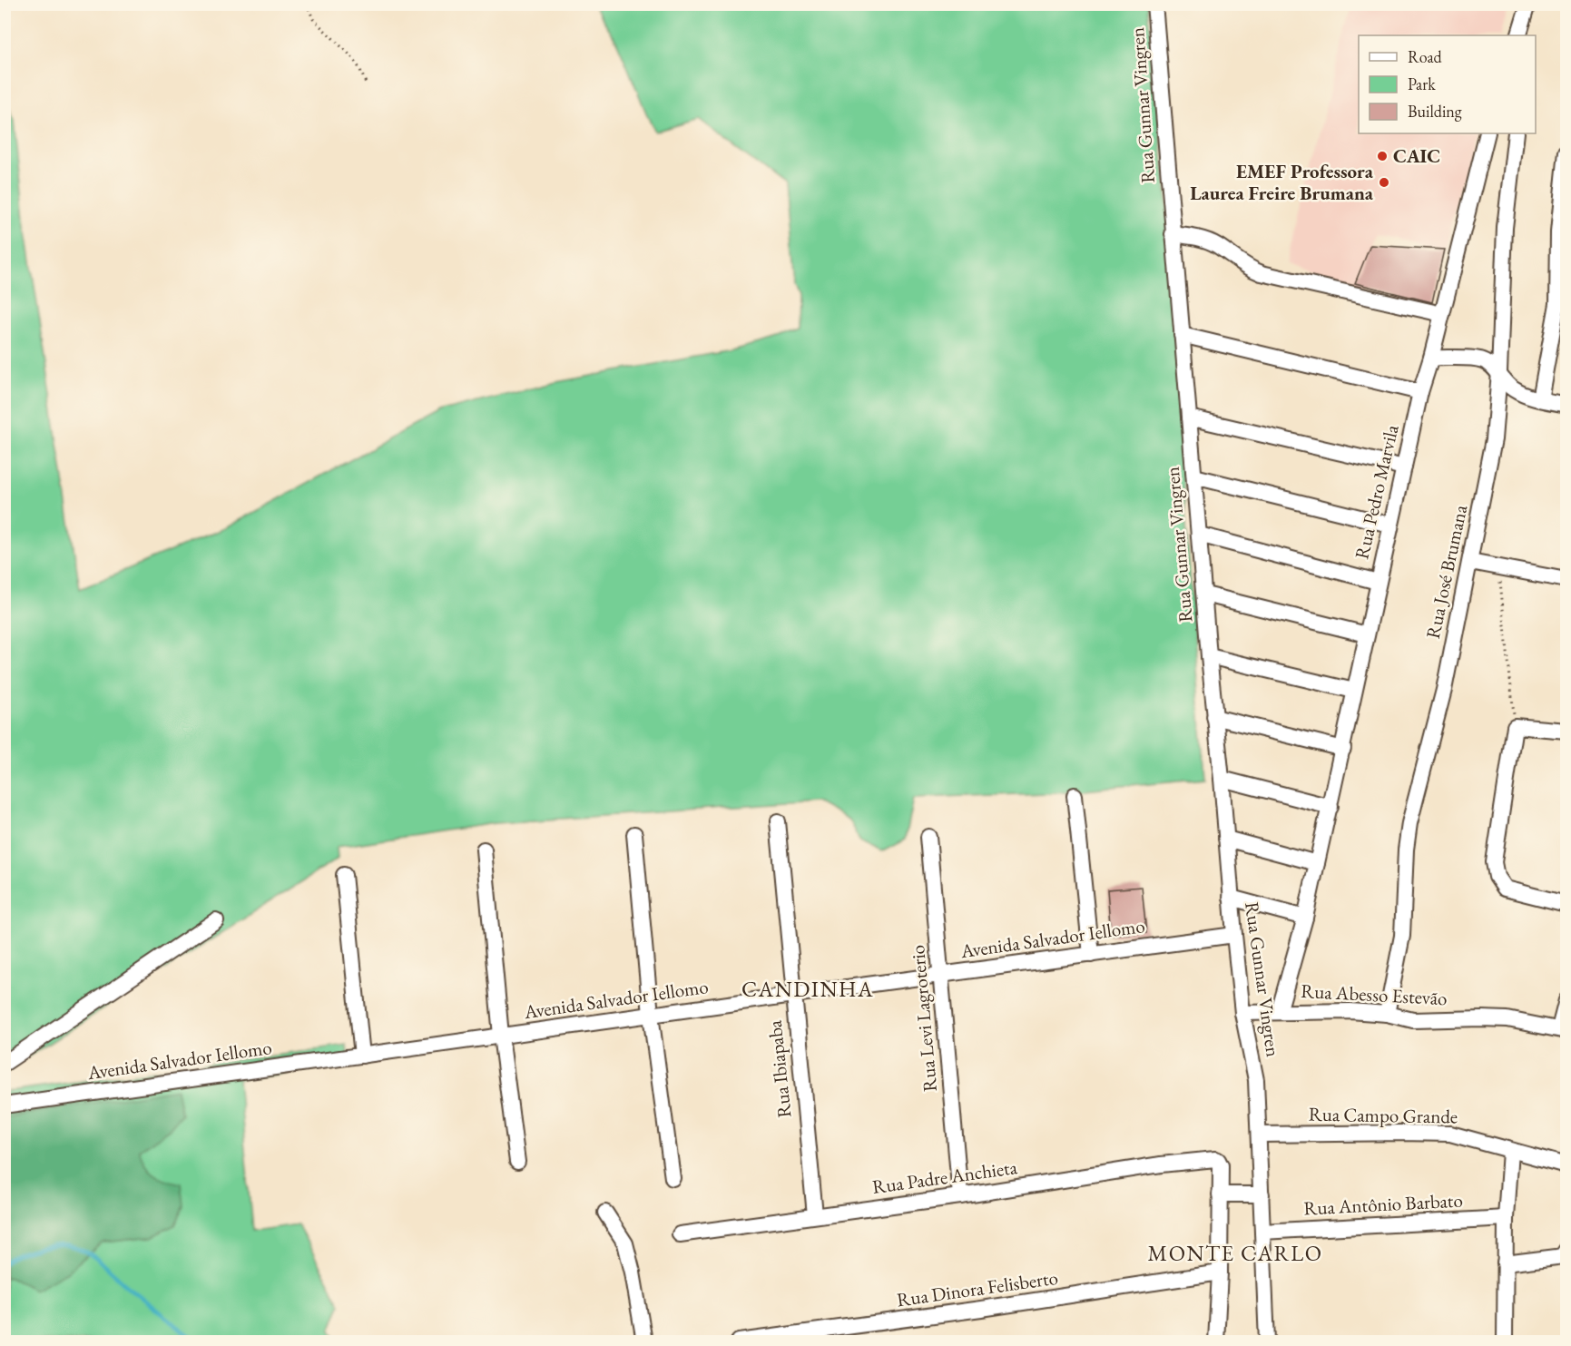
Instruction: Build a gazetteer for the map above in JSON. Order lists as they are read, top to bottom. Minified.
{"streets":{"street":["Rua Gunnar Vingren","Rua Pedro Marvila","Rua José Brumana","Avenida Salvador Iellomo","Rua Abesso Estevão","Rua Levi Lagroterio","Rua Ibiapaba","Rua Campo Grande","Rua Padre Anchieta","Rua Antônio Barbato","Rua Dinora Felisberto"]},"crossings":[["Rua Gunnar Vingren","Avenida Salvador Iellomo"],["Rua Gunnar Vingren","Rua Abesso Estevão"],["Rua Gunnar Vingren","Rua Campo Grande"],["Rua Gunnar Vingren","Rua Antônio Barbato"],["Rua Pedro Marvila","Rua Abesso Estevão"],["Rua José Brumana","Rua Abesso Estevão"],["Avenida Salvador Iellomo","Rua Levi Lagroterio"],["Avenida Salvador Iellomo","Rua Ibiapaba"],["Rua Levi Lagroterio","Rua Padre Anchieta"],["Rua Ibiapaba","Rua Padre Anchieta"]],"districts":["CANDINHA","MONTE CARLO"],"places":["CAIC","EMEF Professora Laurea Freire Brumana"],"legend":["Road","Park","Building"]}
